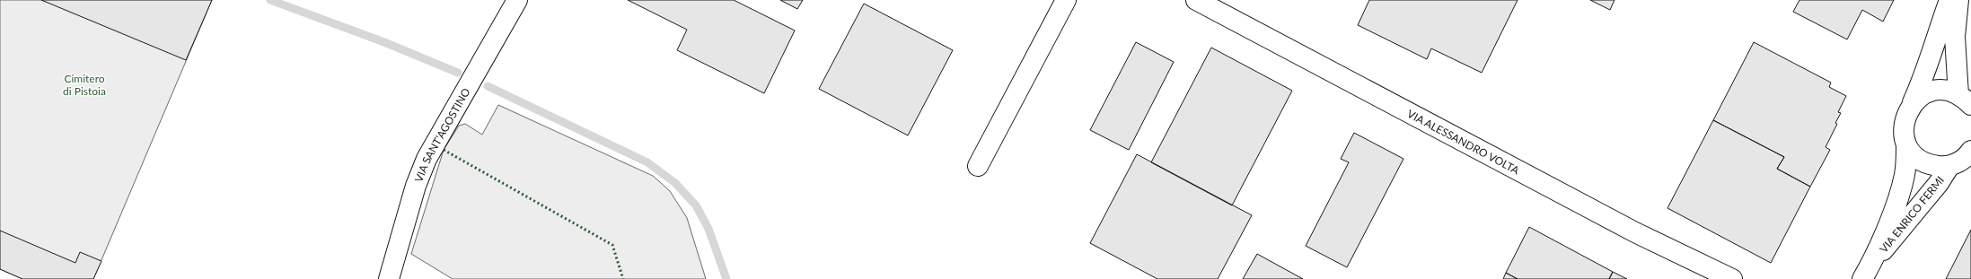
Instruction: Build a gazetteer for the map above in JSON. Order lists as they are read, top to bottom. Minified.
{"streets":{"street":["VIA SANT'AGOSTINO","VIA ALESSANDRO VOLTA","VIA ENRICO FERMI"]},"parks":["Cimitero di Pistoia"]}
